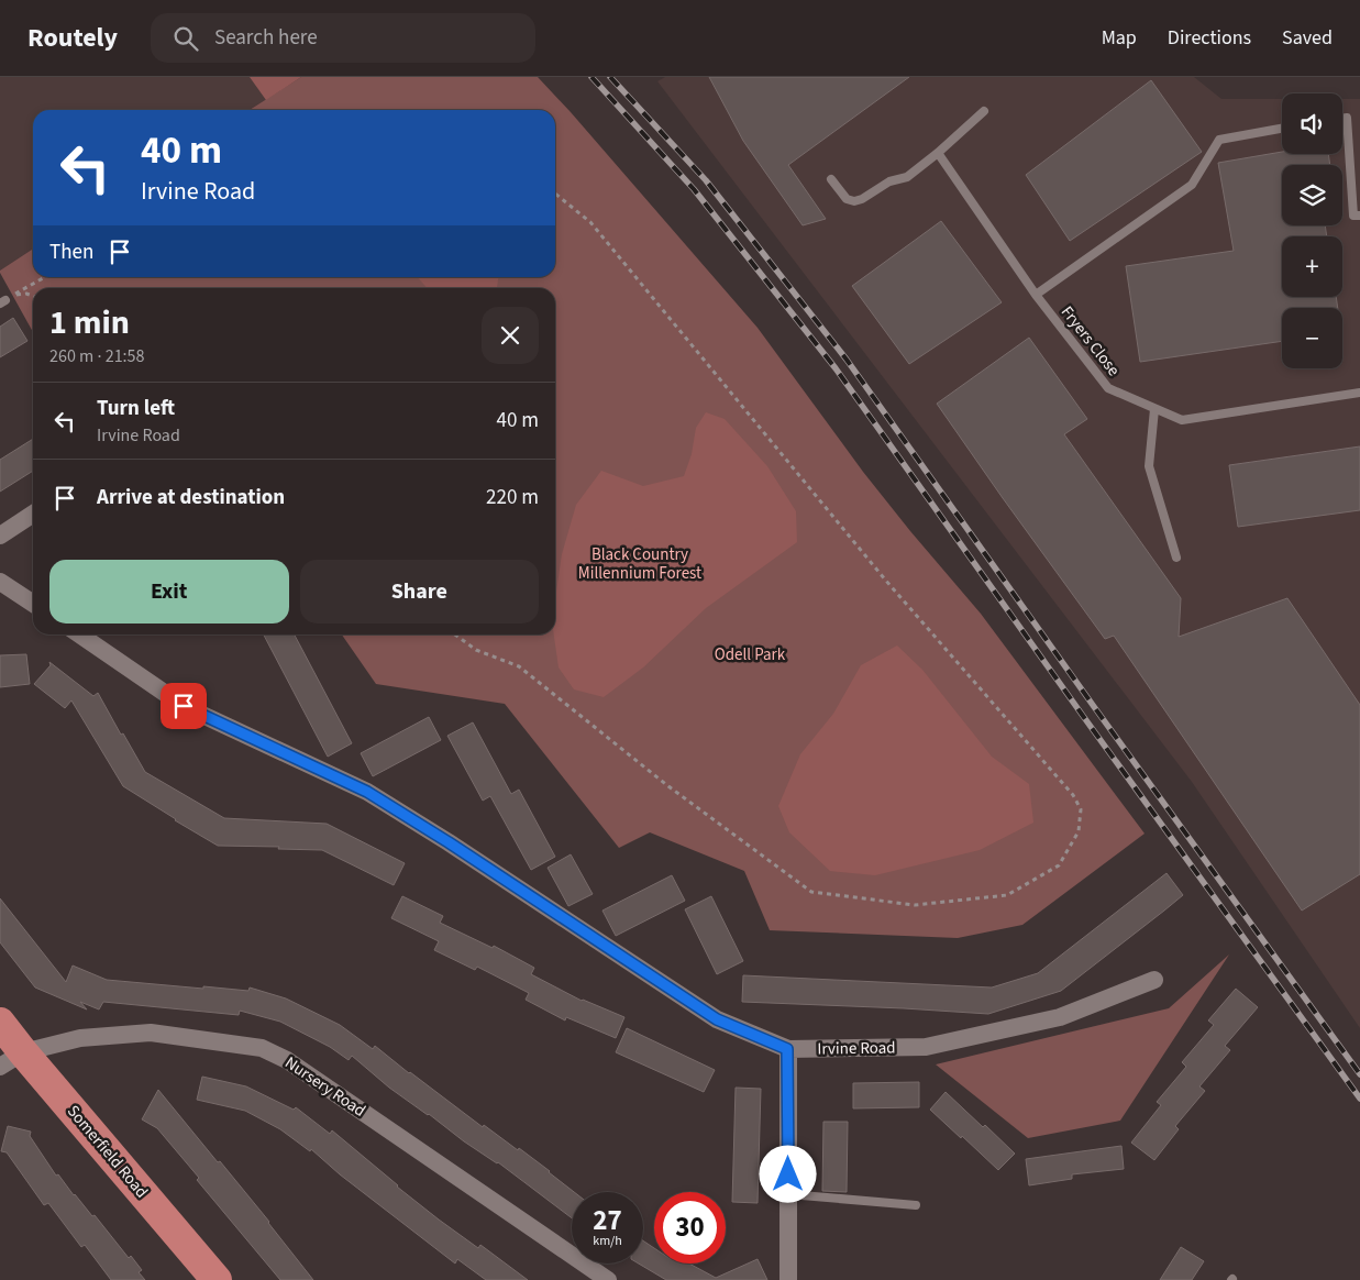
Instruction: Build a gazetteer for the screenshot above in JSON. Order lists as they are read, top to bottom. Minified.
{"streets":{"highway":["Somerfield Road"],"street":["Irvine Road","Nursery Road"],"lane":["Fryers Close"]},"crossings":[["Nursery Road","Somerfield Road"]],"parks":["Black Country Millennium Forest","Odell Park"],"page":{"header":"Routely","search":"Search here","nav":["Map","Directions","Saved"],"map_buttons":["+","−"],"turn":["40 m","Irvine Road"],"then":"Then","heading":["1 min","260 m · 21:58"],"list":[{"name":"Turn left","note":"Irvine Road","value":"40 m"},{"name":"Arrive at destination","value":"220 m"}],"buttons":["Exit","Share"],"speed":"27 km/h","limit":"30"}}
